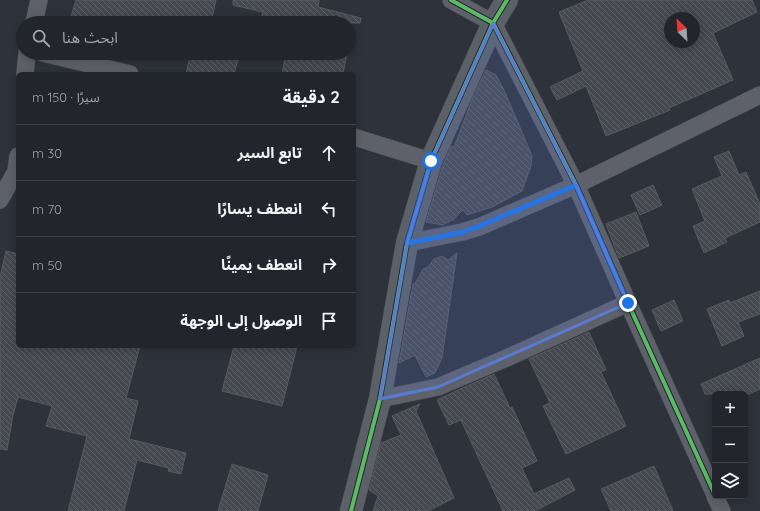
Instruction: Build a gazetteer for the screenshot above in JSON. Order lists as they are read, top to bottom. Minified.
{"north":"top left","page":{"search":"ابحث هنا","heading":["2 دقيقة","سيرًا · 150 m"],"list":[["تابع السير","30 m"],["انعطف يسارًا","70 m"],["انعطف يمينًا","50 m"],"الوصول إلى الوجهة"],"map_buttons":["+","−"]}}
